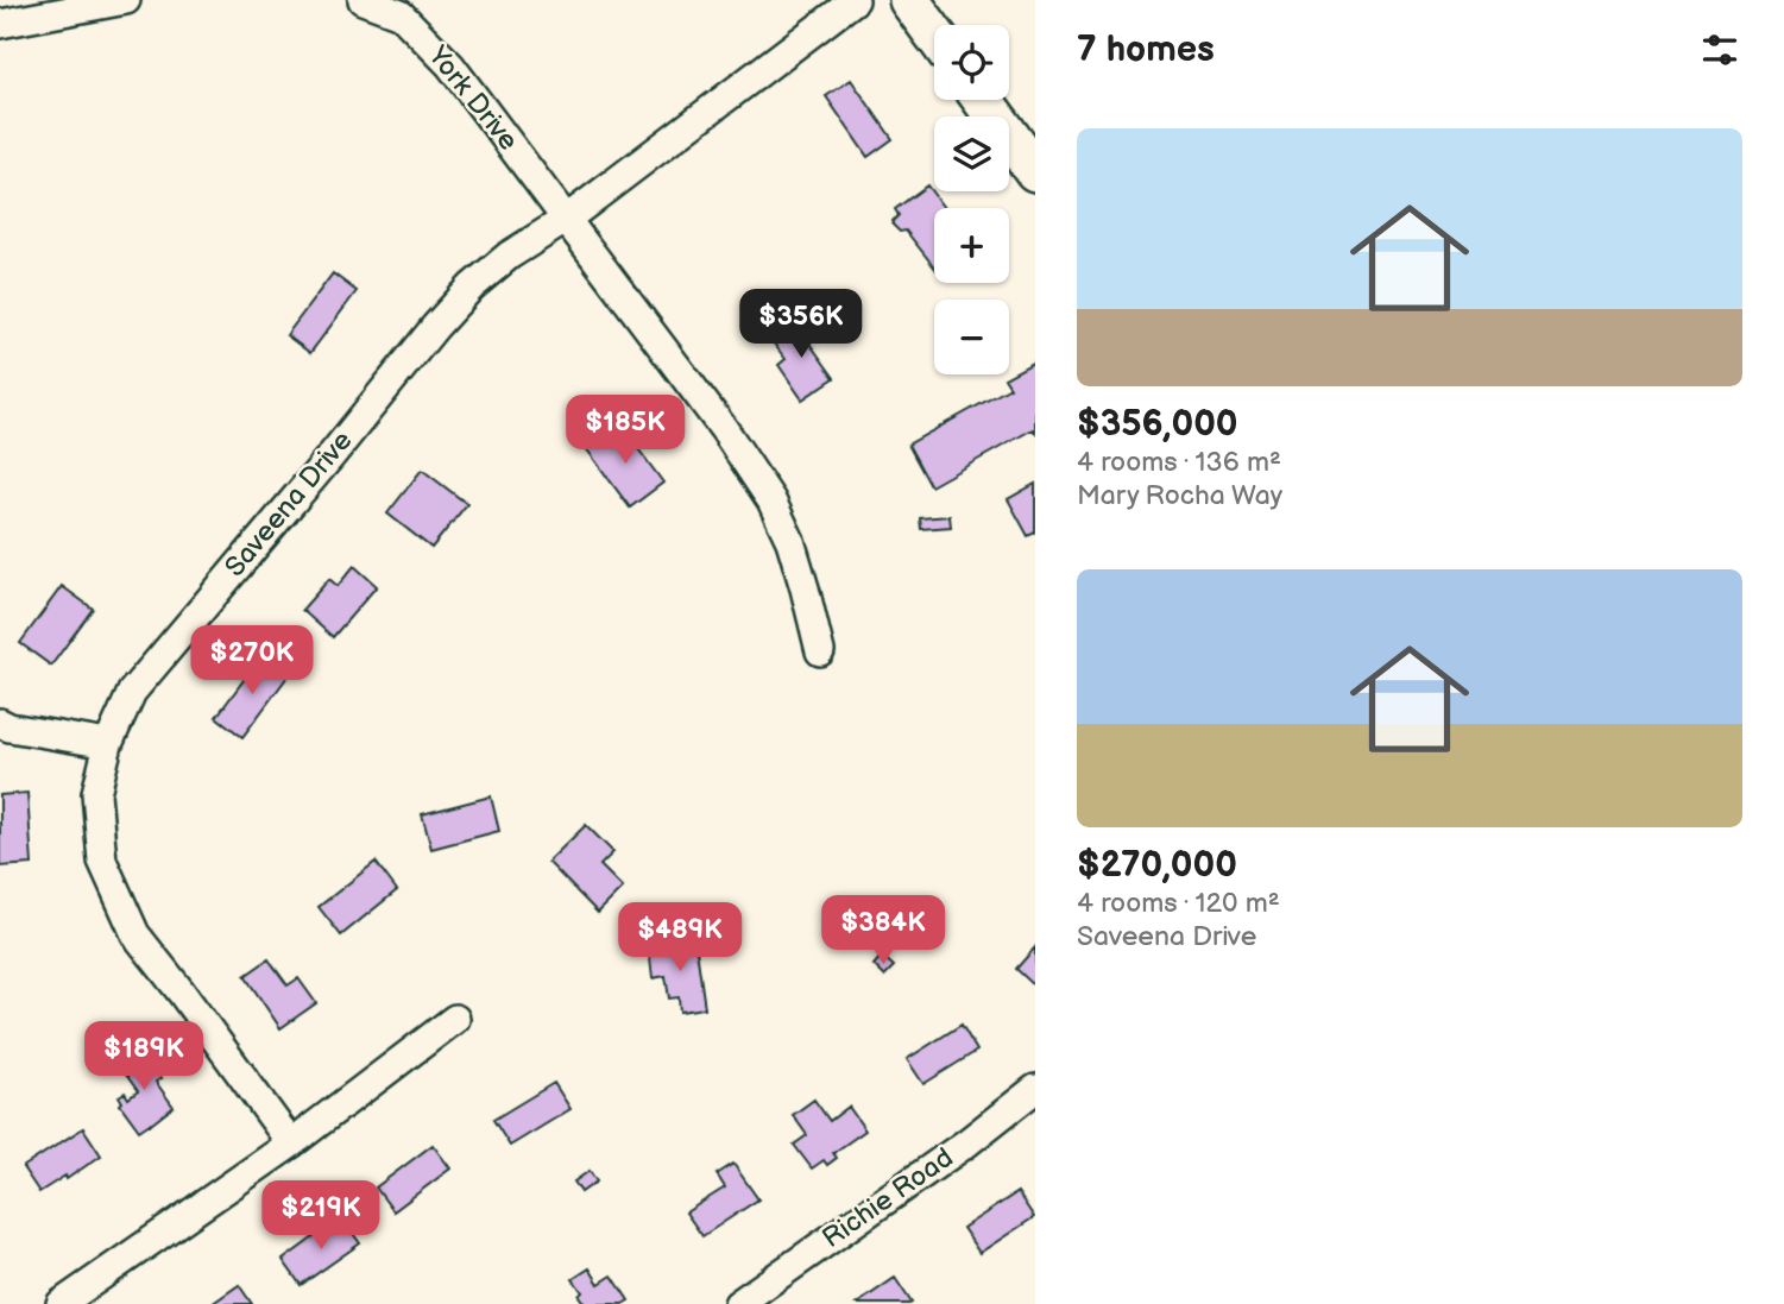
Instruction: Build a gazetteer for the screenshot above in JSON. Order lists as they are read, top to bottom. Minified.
{"streets":{"street":["York Drive","Saveena Drive","Richie Road"]},"crossings":[["York Drive","Saveena Drive"]],"page":{"heading":"7 homes","map_buttons":["+","−"],"list":[{"name":"$356,000","note":"4 rooms · 136 m² · Mary Rocha Way"},{"name":"$270,000","note":"4 rooms · 120 m² · Saveena Drive"}],"price":["$356K","$185K","$270K","$384K","$489K","$189K","$219K"]}}
